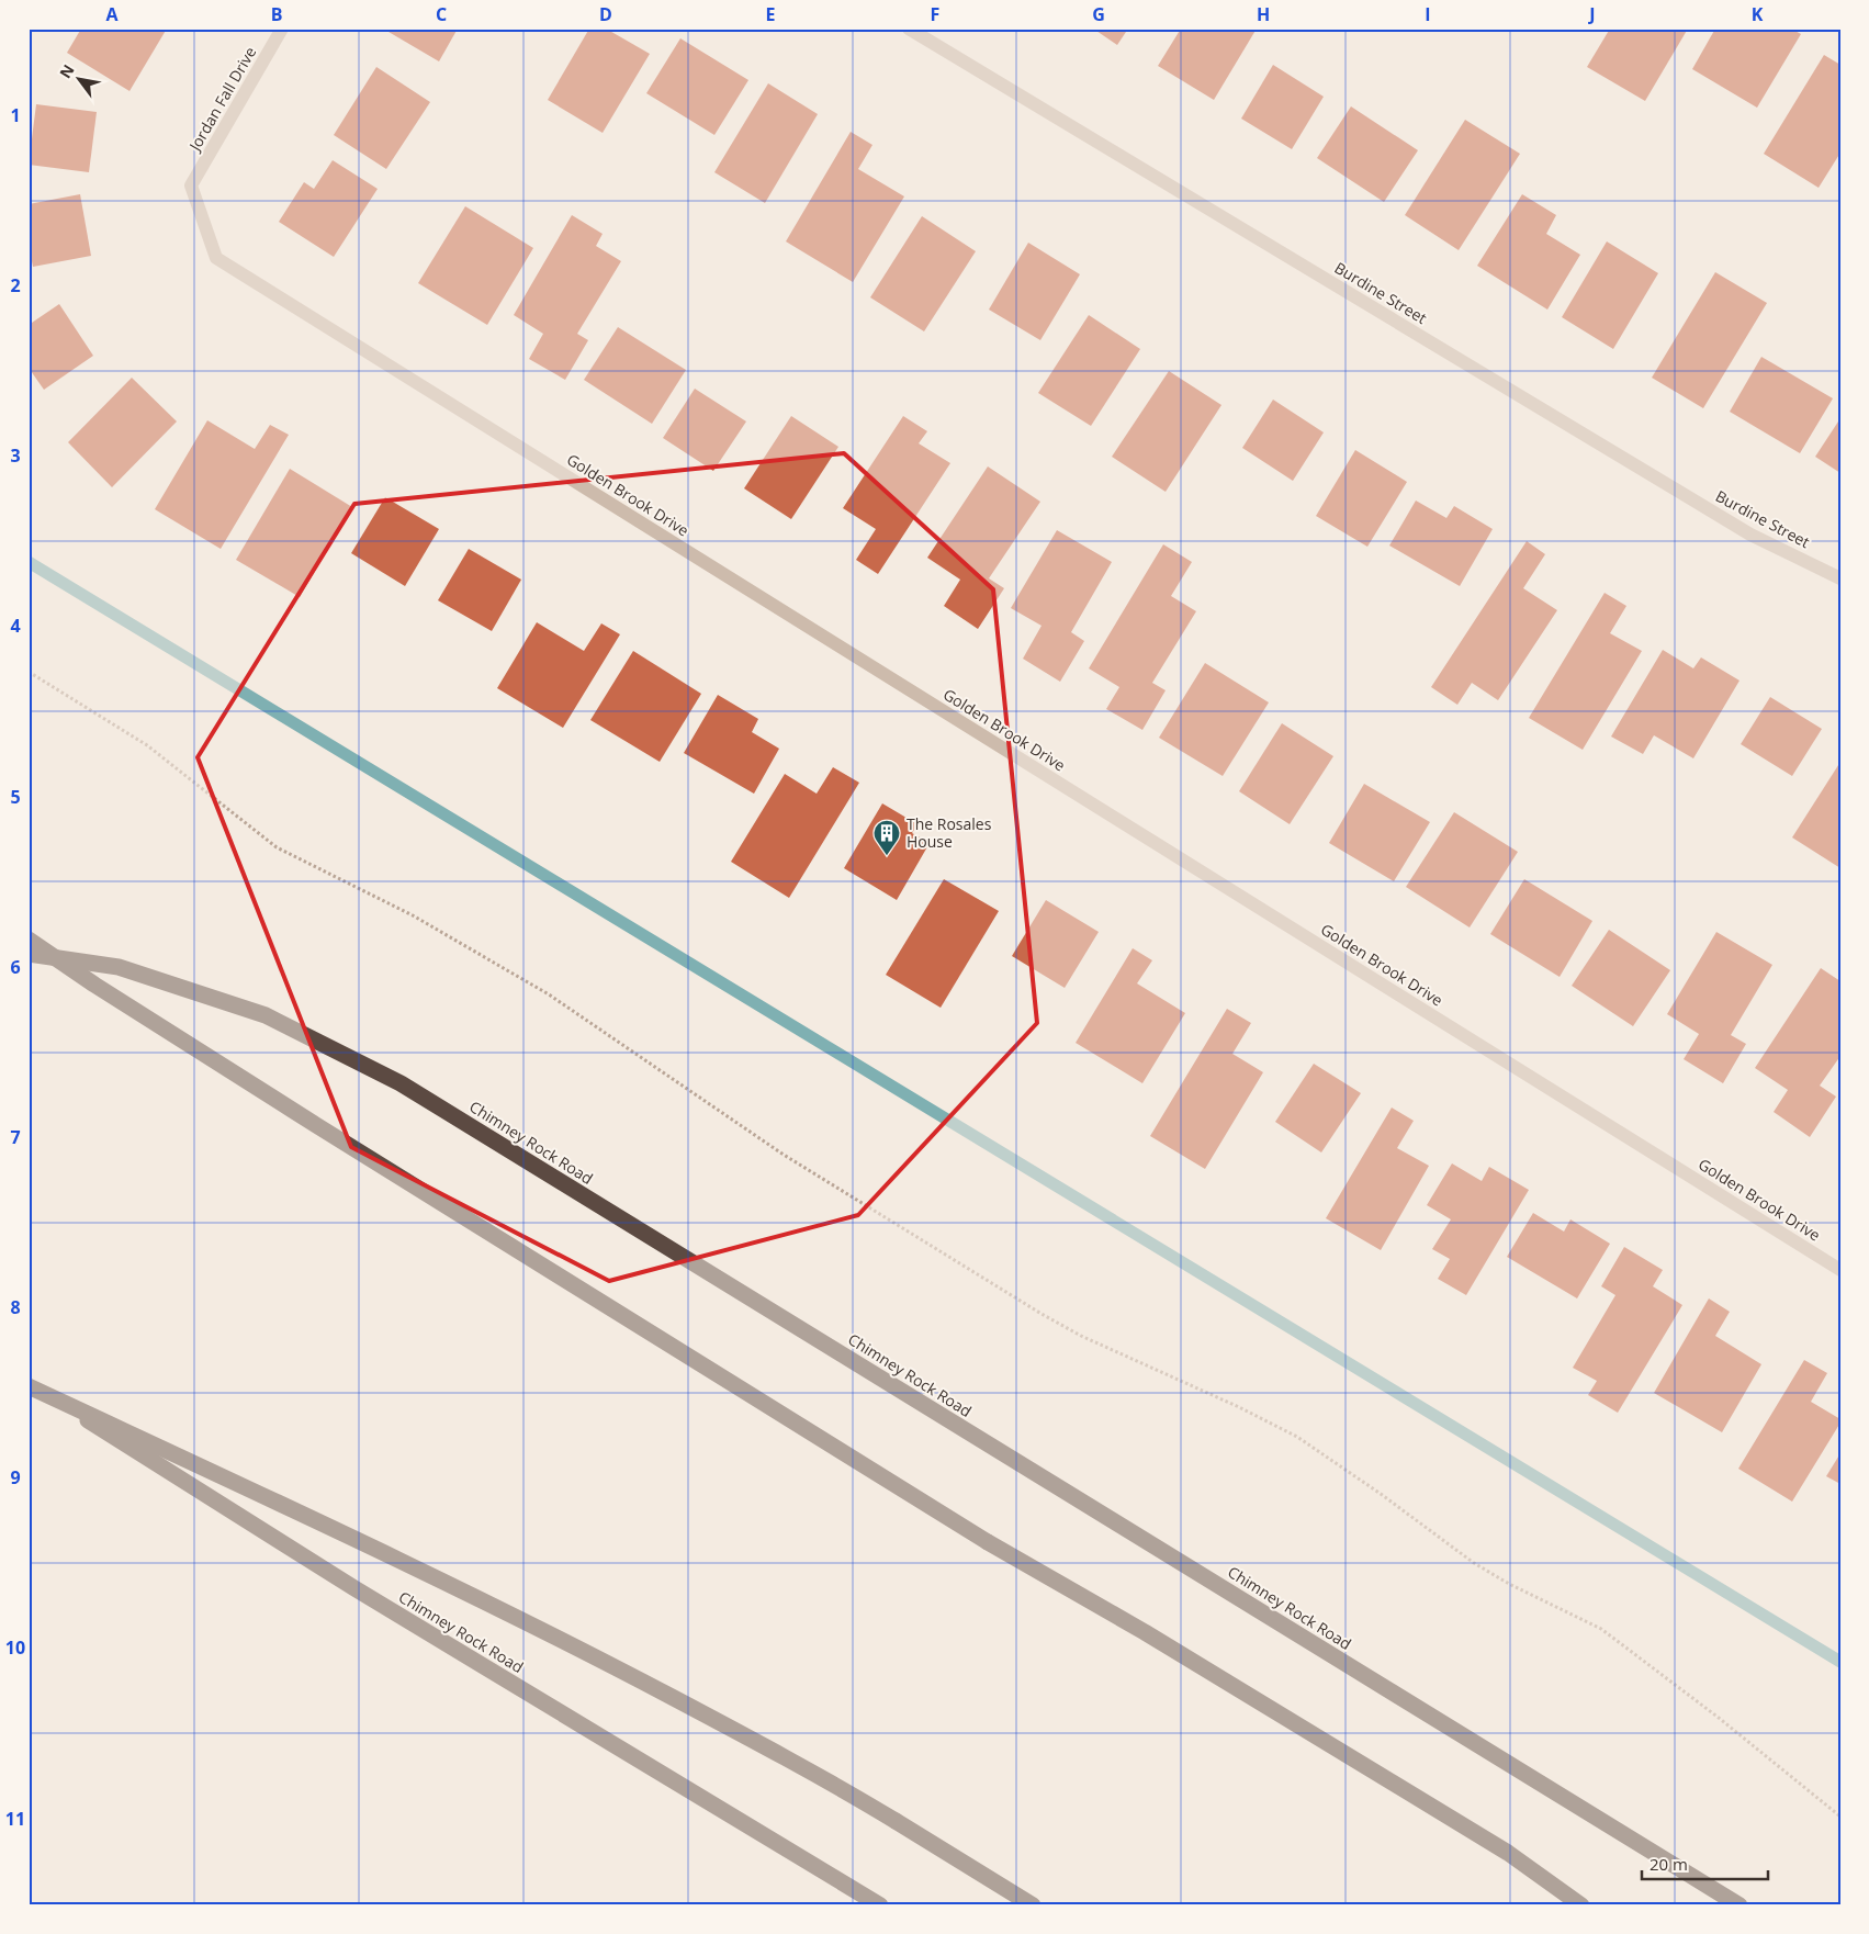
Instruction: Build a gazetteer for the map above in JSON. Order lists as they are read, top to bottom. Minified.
{"streets":{"highway":["Chimney Rock Road"],"street":["Jordan Fall Drive","Burdine Street","Golden Brook Drive"]},"crossings":[["Jordan Fall Drive","Golden Brook Drive"]],"places":{"building":["The Rosales House"]},"scale_bar":"20 m","north":"top left","grid":{"columns":["A","B","C","D","E","F","G","H","I","J","K"],"rows":["1","2","3","4","5","6","7","8","9","10","11"]}}
